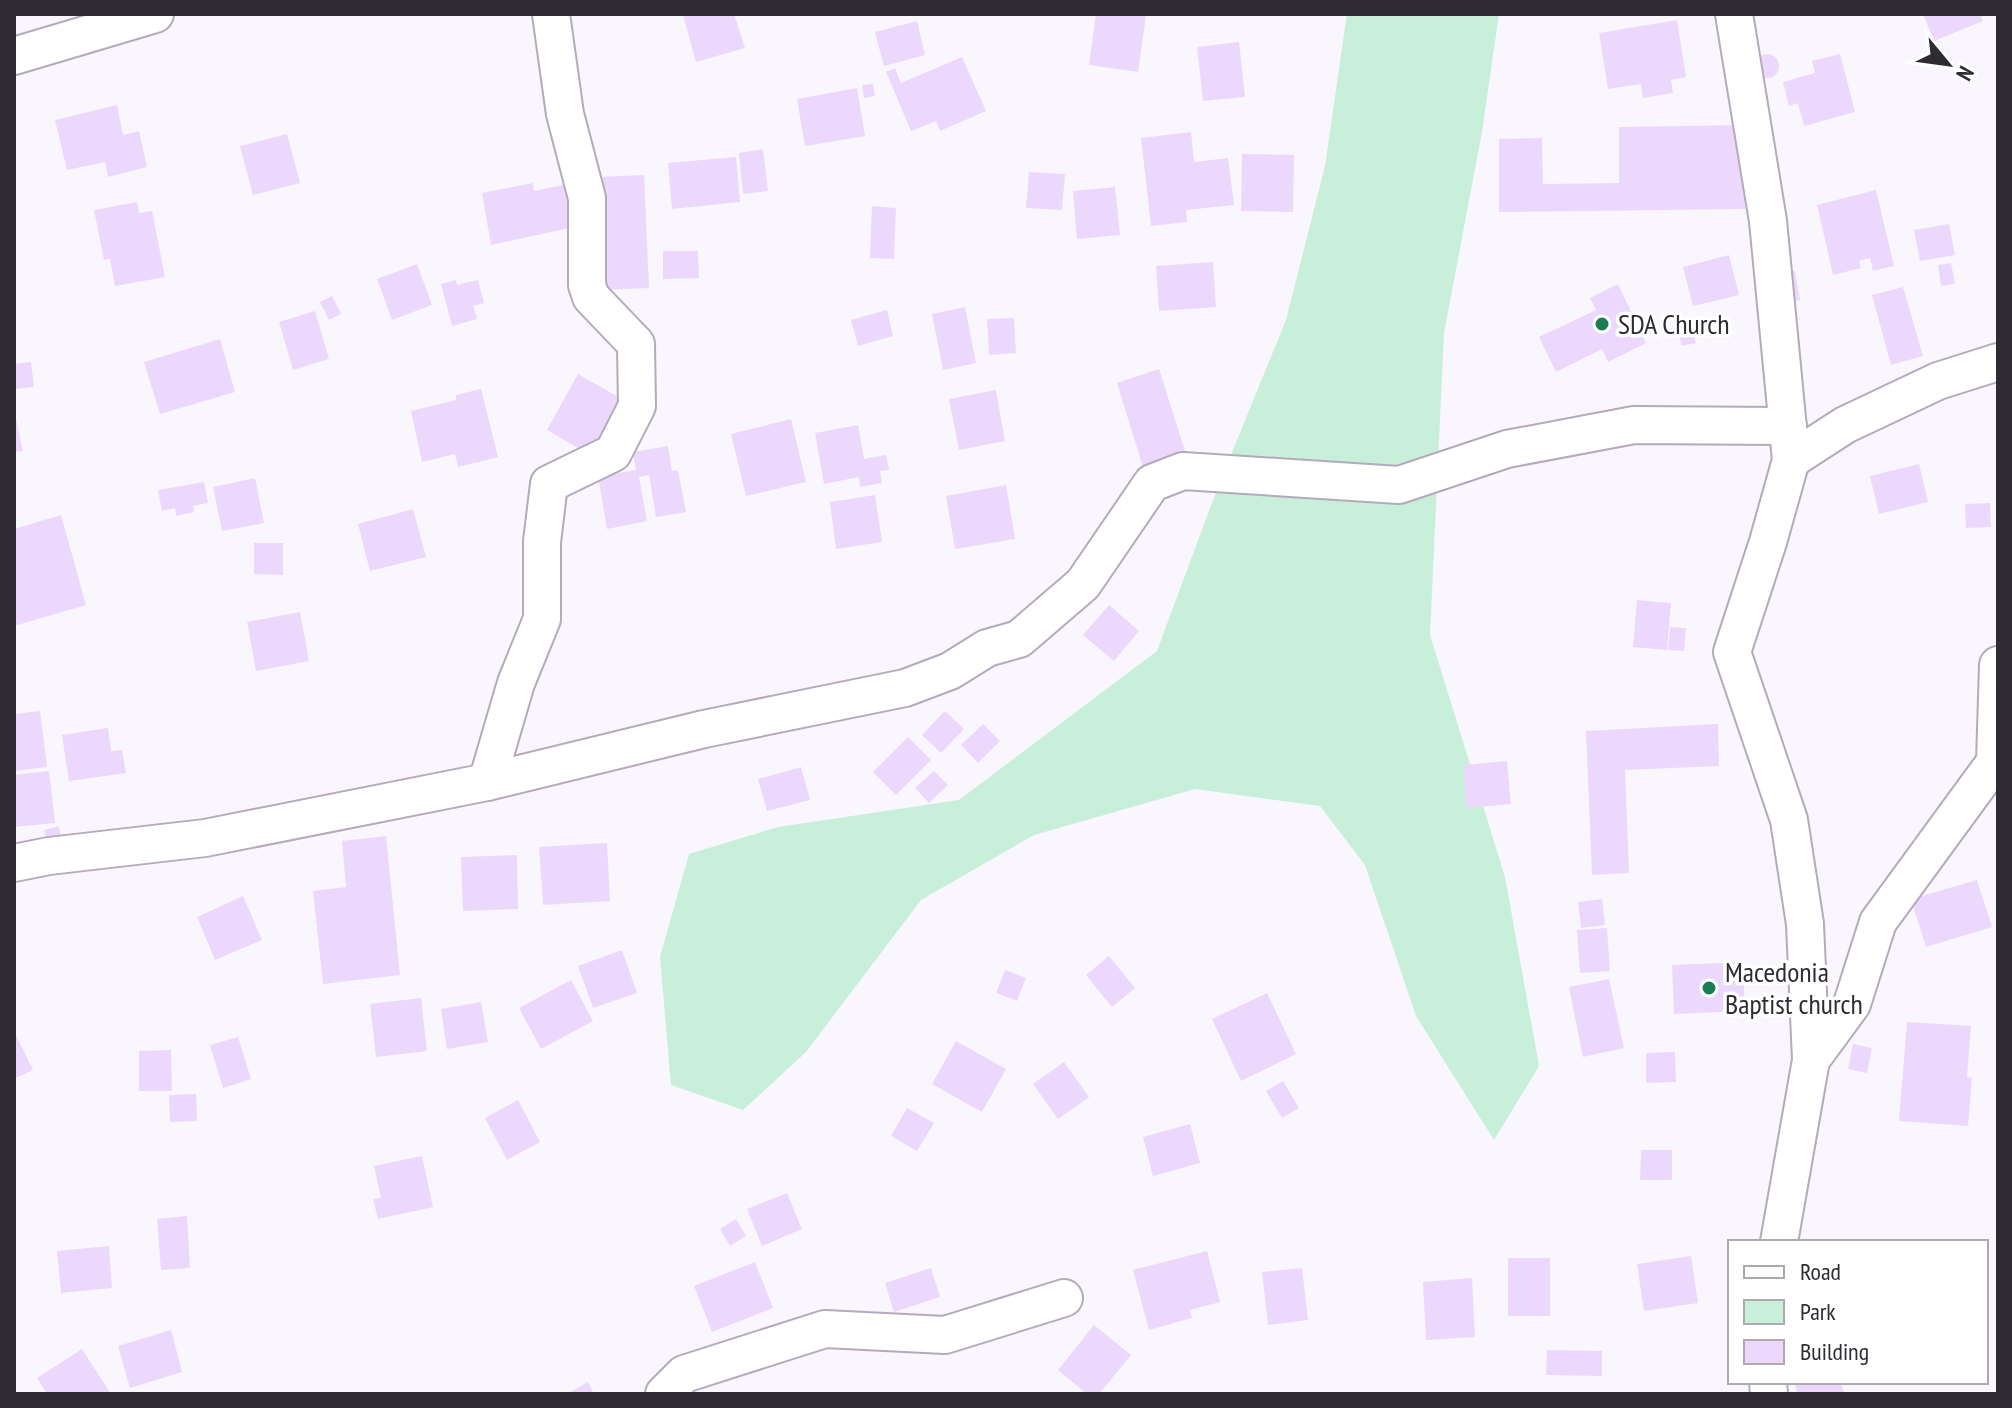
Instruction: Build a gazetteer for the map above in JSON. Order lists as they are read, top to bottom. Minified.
{"places":["SDA Church","Macedonia Baptist church"],"legend":["Road","Park","Building"],"north":"bottom right"}
